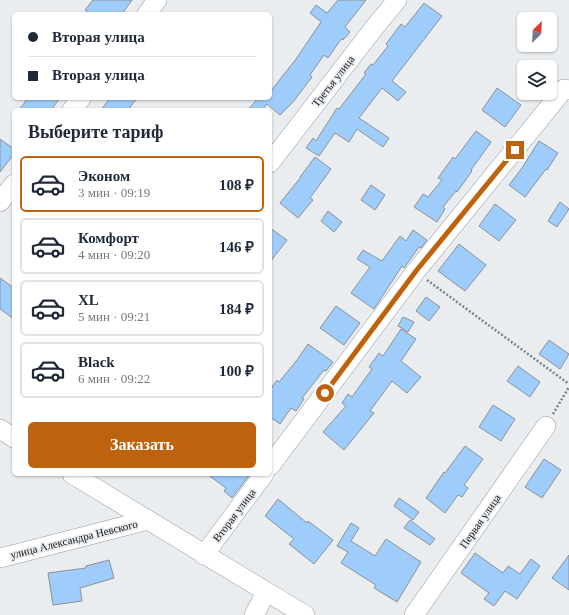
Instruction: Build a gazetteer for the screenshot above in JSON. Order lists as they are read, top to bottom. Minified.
{"streets":{"street":["Третья улица","Вторая улица","Первая улица","улица Александра Невского"]},"north":"top right","page":{"banner":["Вторая улица","Вторая улица"],"heading":"Выберите тариф","list":[{"name":"Эконом","note":"3 мин · 09:19","value":"108 ₽"},{"name":"Комфорт","note":"4 мин · 09:20","value":"146 ₽"},{"name":"XL","note":"5 мин · 09:21","value":"184 ₽"},{"name":"Black","note":"6 мин · 09:22","value":"100 ₽"}],"buttons":"Заказать"}}
